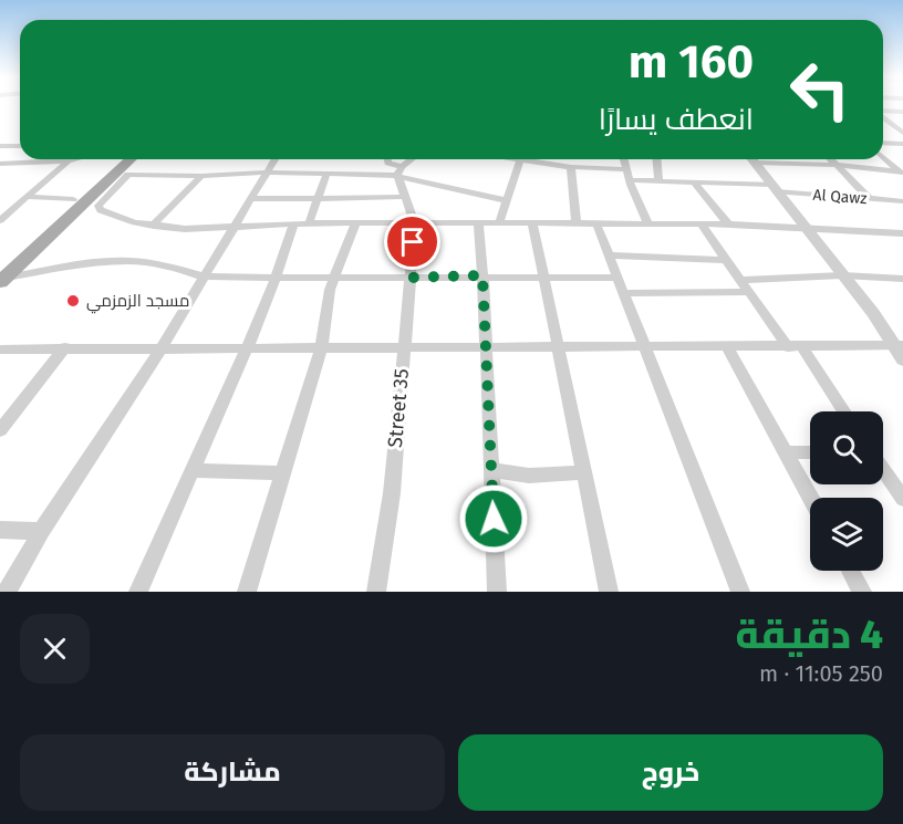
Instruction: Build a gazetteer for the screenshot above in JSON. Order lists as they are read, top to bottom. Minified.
{"streets":{"street":["Al Qawz","Street 35"]},"places":["مسجد الزمزمي"],"page":{"turn":["160 m","انعطف يسارًا"],"heading":["4 دقيقة","250 m · 11:05"],"buttons":["خروج","مشاركة"]}}
